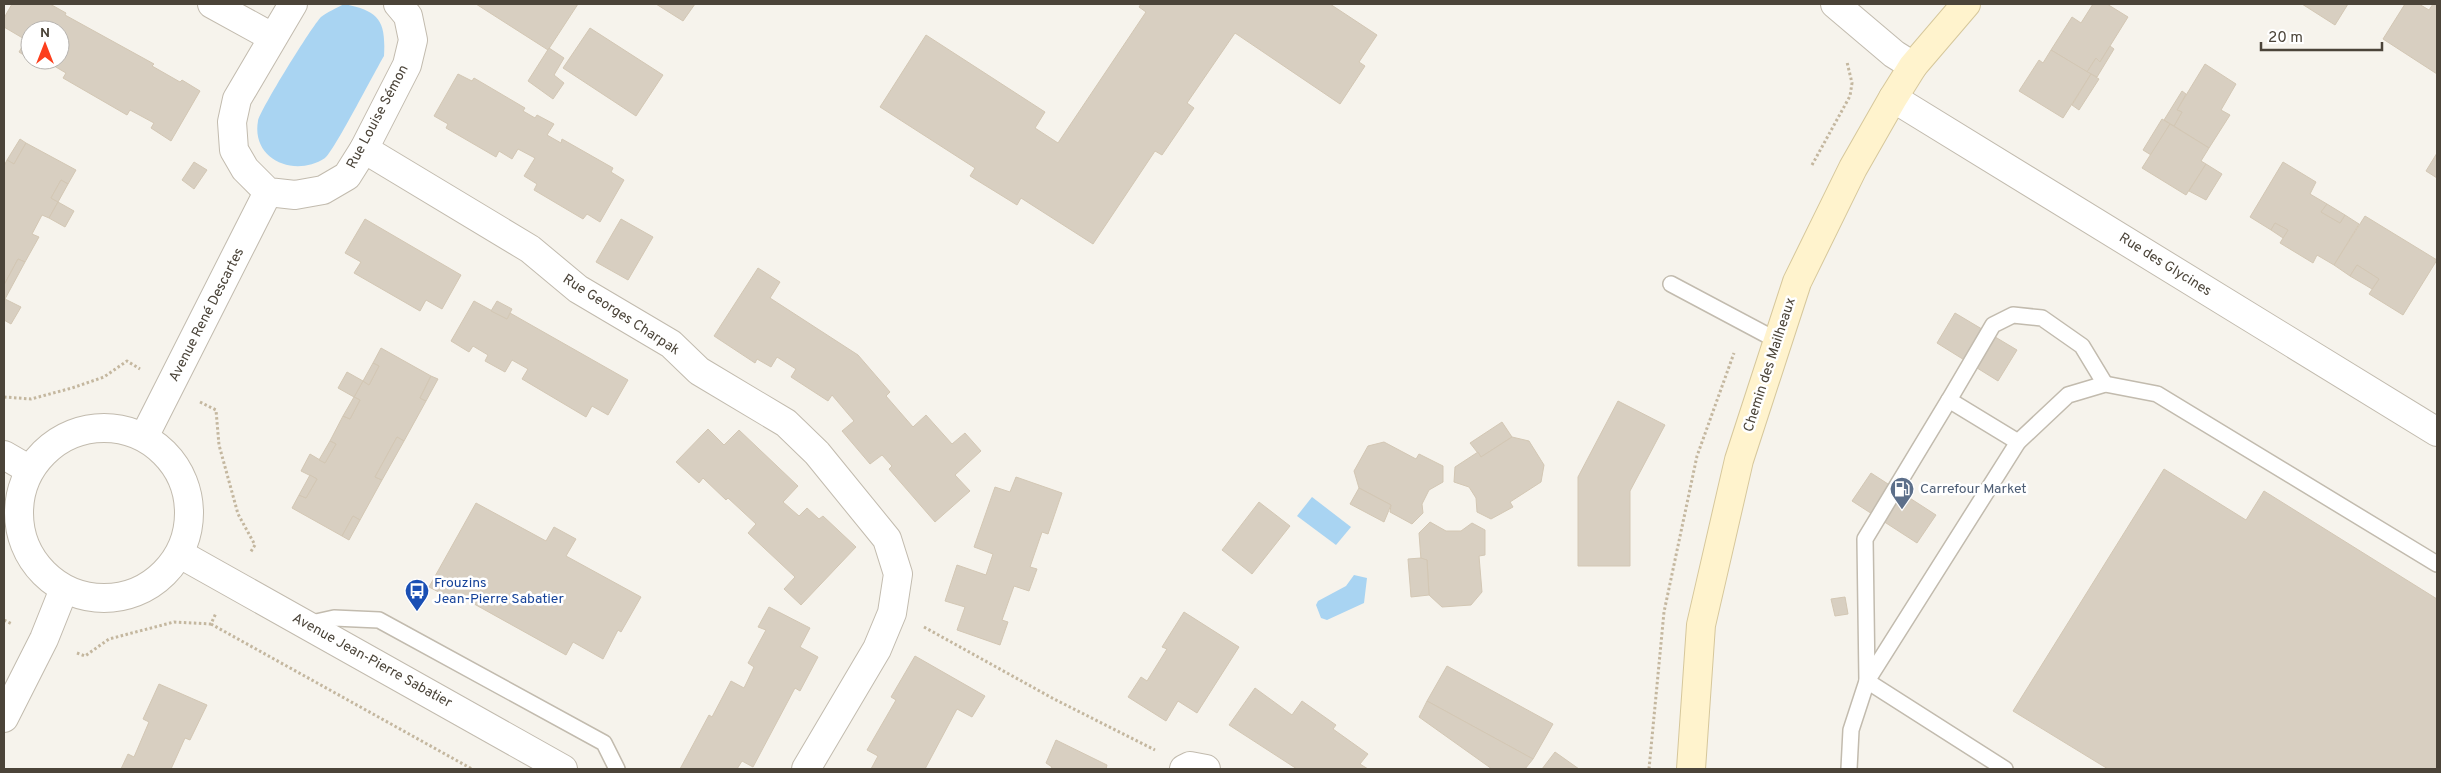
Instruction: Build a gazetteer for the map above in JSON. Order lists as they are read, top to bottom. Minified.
{"streets":{"street":["Rue Louise Sémon","Rue des Glycines","Avenue René Descartes","Rue Georges Charpak","Chemin des Mailheaux","Avenue Jean-Pierre Sabatier"]},"crossings":[["Rue Louise Sémon","Avenue René Descartes"],["Rue Louise Sémon","Rue Georges Charpak"],["Rue des Glycines","Chemin des Mailheaux"],["Avenue René Descartes","Avenue Jean-Pierre Sabatier"]],"places":{"fuel station":["Carrefour Market"],"bus stop":["Frouzins Jean-Pierre Sabatier"]},"scale_bar":"20 m","north":"top"}
